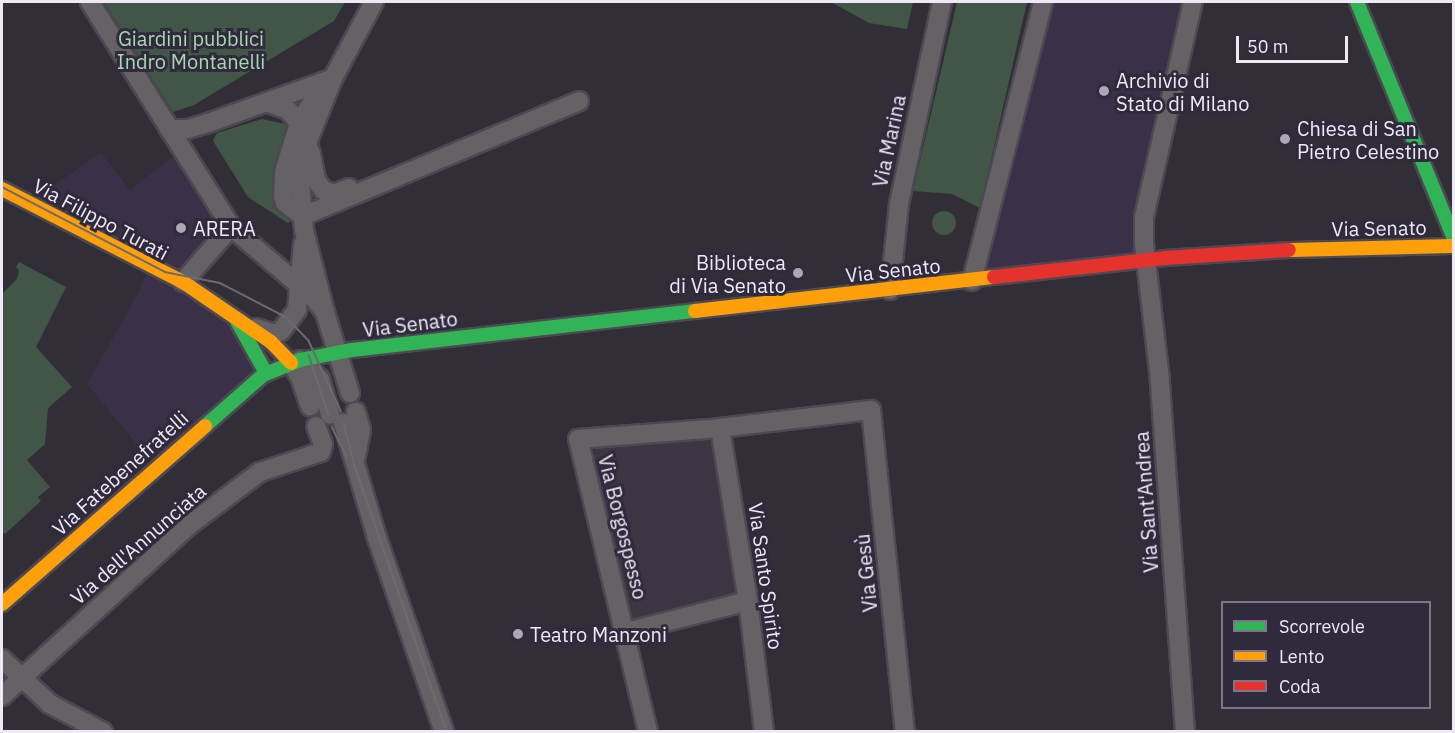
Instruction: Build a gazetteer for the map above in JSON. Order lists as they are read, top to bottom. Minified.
{"streets":{"street":["Via Marina","Via Filippo Turati","Via Senato","Via Fatebenefratelli","Via Sant'Andrea","Via Borgospesso","Via dell'Annunciata","Via Gesù","Via Santo Spirito"]},"crossings":[["Via Marina","Via Senato"],["Via Filippo Turati","Via Senato"],["Via Filippo Turati","Via Fatebenefratelli"],["Via Senato","Via Fatebenefratelli"],["Via Senato","Via Sant'Andrea"],["Via Borgospesso","Via Gesù"],["Via Borgospesso","Via Santo Spirito"],["Via Gesù","Via Santo Spirito"]],"parks":["Giardini pubblici Indro Montanelli"],"places":["Archivio di Stato di Milano","Chiesa di San Pietro Celestino","ARERA","Biblioteca di Via Senato","Teatro Manzoni"],"legend":["Scorrevole","Lento","Coda"],"scale_bar":"50 m"}
